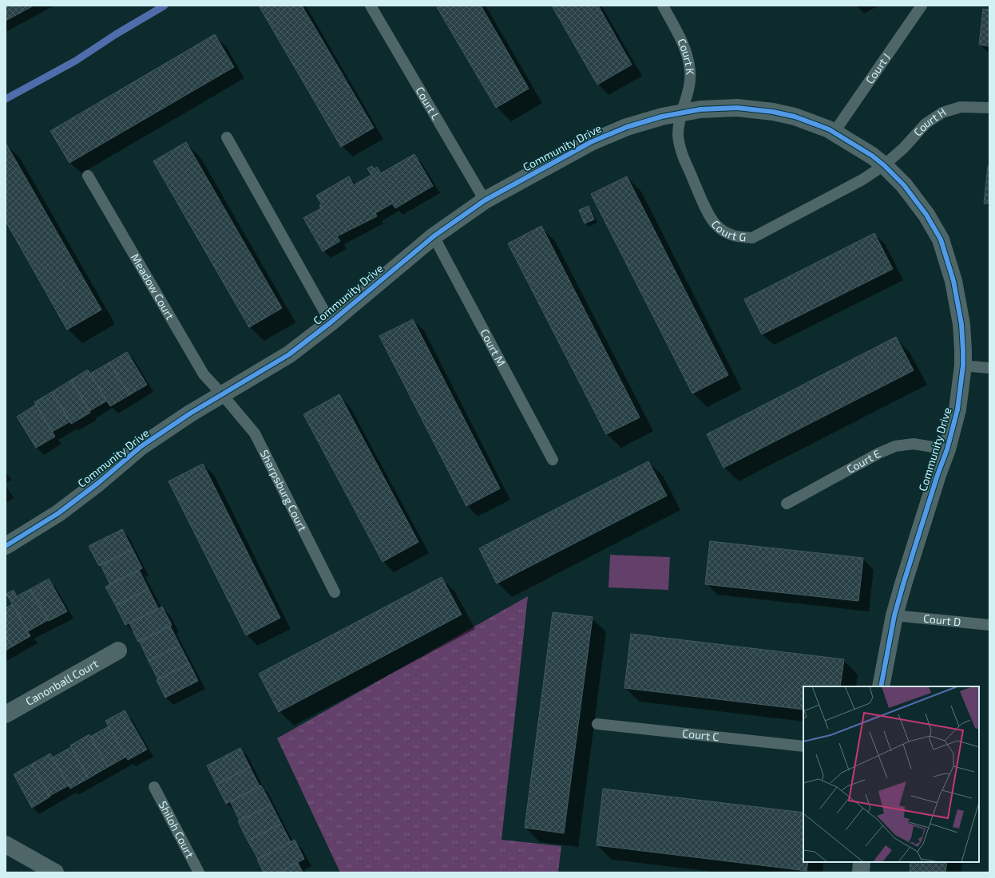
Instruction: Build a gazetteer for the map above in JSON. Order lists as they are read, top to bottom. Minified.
{"streets":{"street":["Community Drive","Canonball Court"],"lane":["Court K","Court J","Court L","Court H","Court G","Meadow Court","Court M","Court E","Sharpsburg Court","Court D","Court C","Shiloh Court"]},"crossings":[["Court K","Community Drive"],["Court K","Court G"],["Court J","Community Drive"],["Court L","Community Drive"],["Court H","Community Drive"],["Court H","Court G"],["Community Drive","Court G"],["Community Drive","Meadow Court"],["Community Drive","Court M"],["Community Drive","Court E"],["Community Drive","Sharpsburg Court"],["Community Drive","Court D"],["Meadow Court","Sharpsburg Court"]]}
